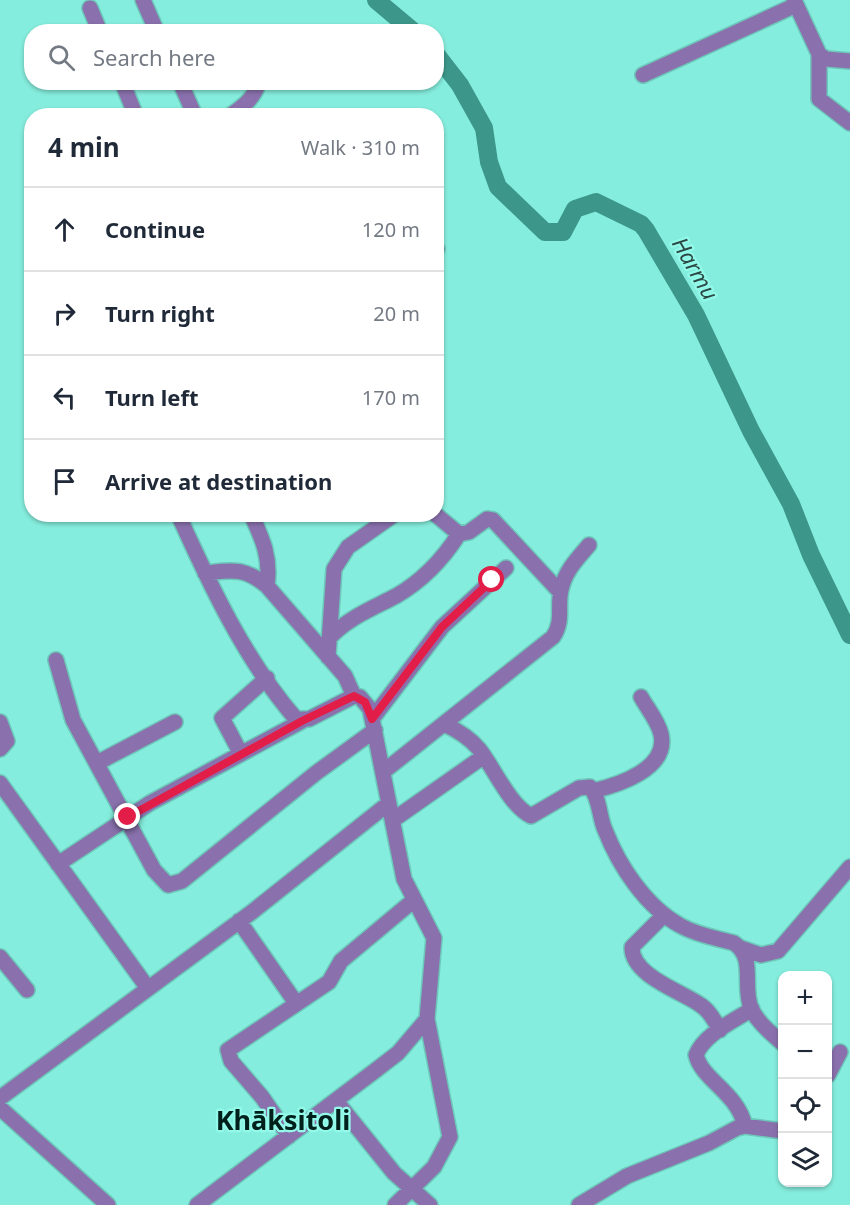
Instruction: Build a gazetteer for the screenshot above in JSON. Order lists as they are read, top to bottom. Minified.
{"districts":["Khāksitoli"],"water":["Harmu"],"page":{"search":"Search here","heading":["4 min","Walk · 310 m"],"list":[["Continue","120 m"],["Turn right","20 m"],["Turn left","170 m"],"Arrive at destination"],"map_buttons":["+","−"]}}
